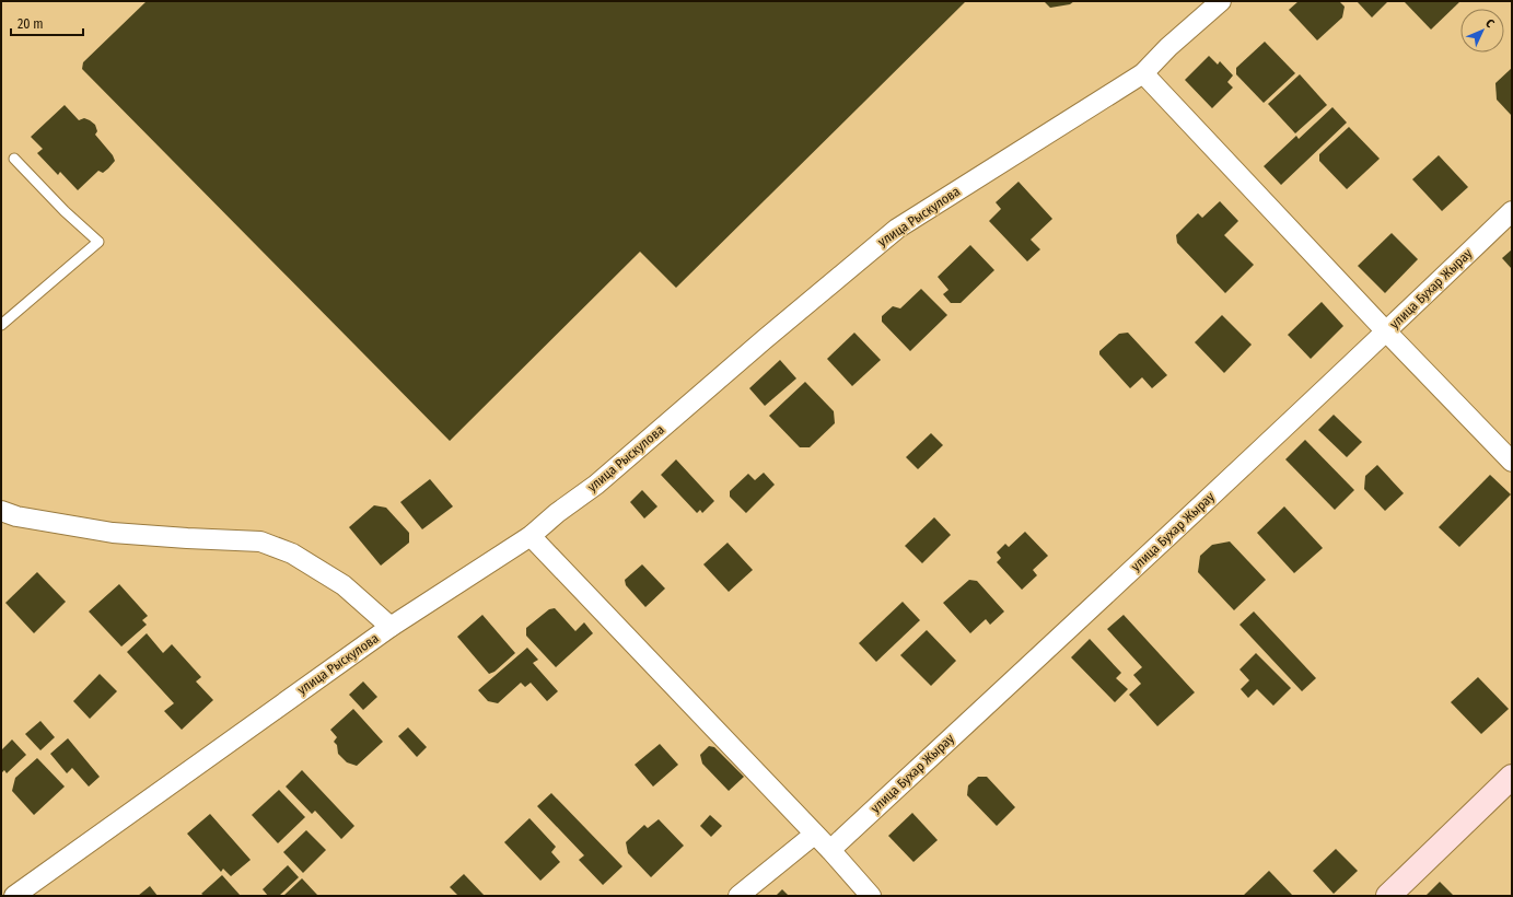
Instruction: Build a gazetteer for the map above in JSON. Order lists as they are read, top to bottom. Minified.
{"streets":{"street":["улица Рыскулова","улица Бухар Жырау"]},"scale_bar":"20 m","north":"top right"}
